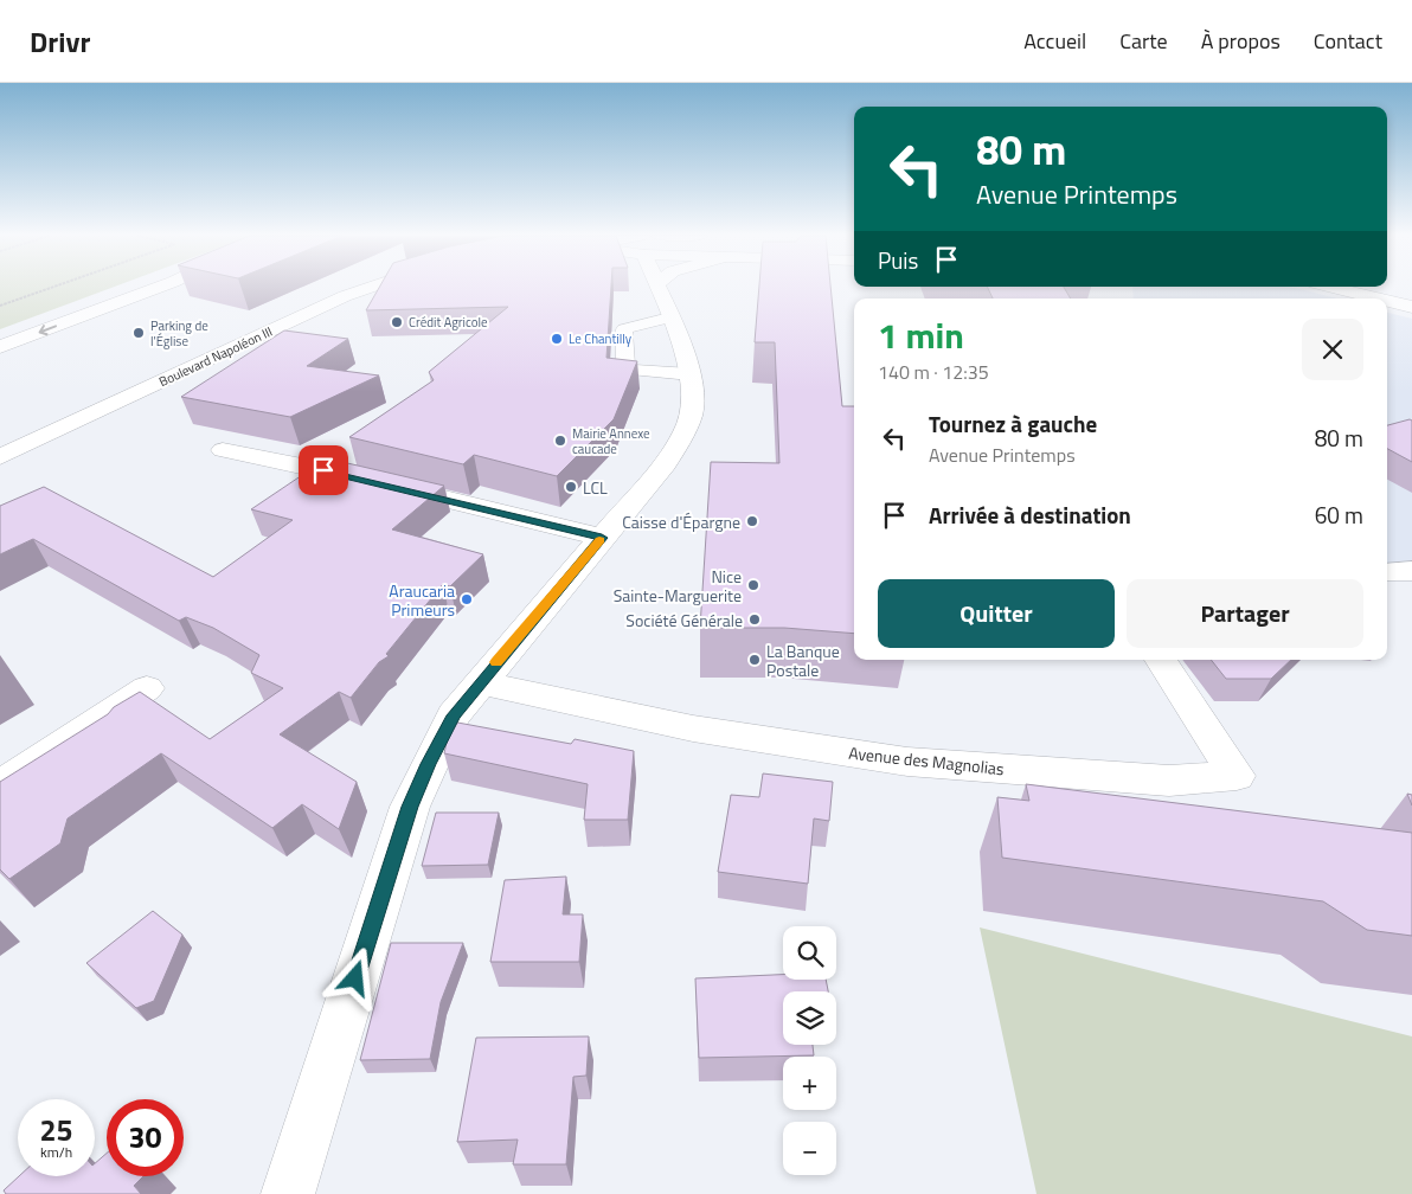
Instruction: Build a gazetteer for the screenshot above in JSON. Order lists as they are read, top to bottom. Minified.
{"streets":{"street":["Boulevard Napoléon III","Avenue des Magnolias"]},"places":["Crédit Agricole","Parking de l'Église","Le Chantilly","Mairie Annexe caucade","LCL","Caisse d'Épargne","Nice Sainte-Marguerite","Araucaria Primeurs","Société Générale","La Banque Postale"],"page":{"header":"Drivr","nav":["Accueil","Carte","À propos","Contact"],"turn":["80 m","Avenue Printemps"],"then":"Puis","heading":["1 min","140 m · 12:35"],"list":[{"name":"Tournez à gauche","note":"Avenue Printemps","value":"80 m"},{"name":"Arrivée à destination","value":"60 m"}],"buttons":["Quitter","Partager"],"map_buttons":["+","−"],"speed":"25 km/h","limit":"30"}}
